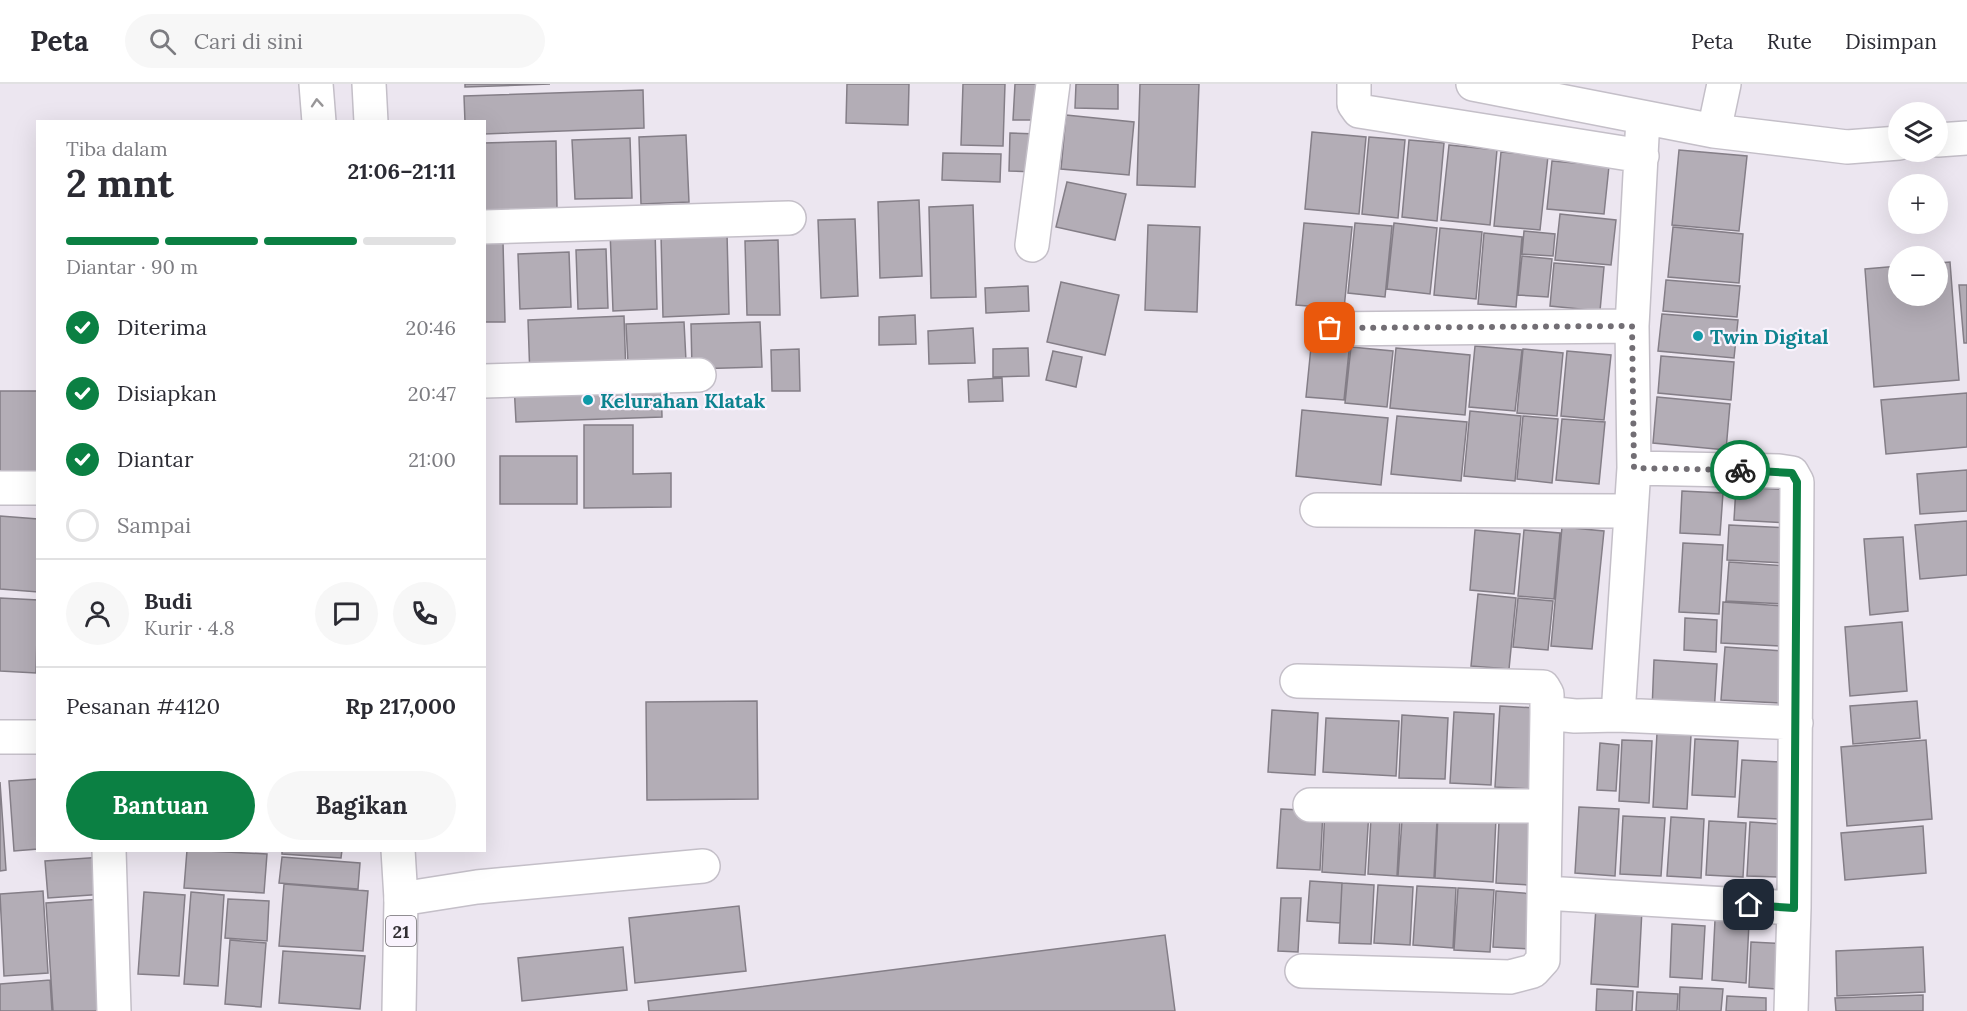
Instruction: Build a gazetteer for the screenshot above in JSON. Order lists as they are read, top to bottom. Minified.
{"streets":{"main road":["21"]},"places":["Twin Digital","Kelurahan Klatak"],"page":{"header":"Peta","search":"Cari di sini","nav":["Peta","Rute","Disimpan"],"map_buttons":["+","−"],"heading":["2 mnt","Tiba dalam","21:06–21:11"],"panel":["Budi","Kurir · 4.8","Pesanan #4120","Rp 217,000"],"bar":"Diantar · 90 m","list":[["Diterima","20:46"],["Disiapkan","20:47"],["Diantar","21:00"],"Sampai"],"buttons":["Bantuan","Bagikan"]}}
